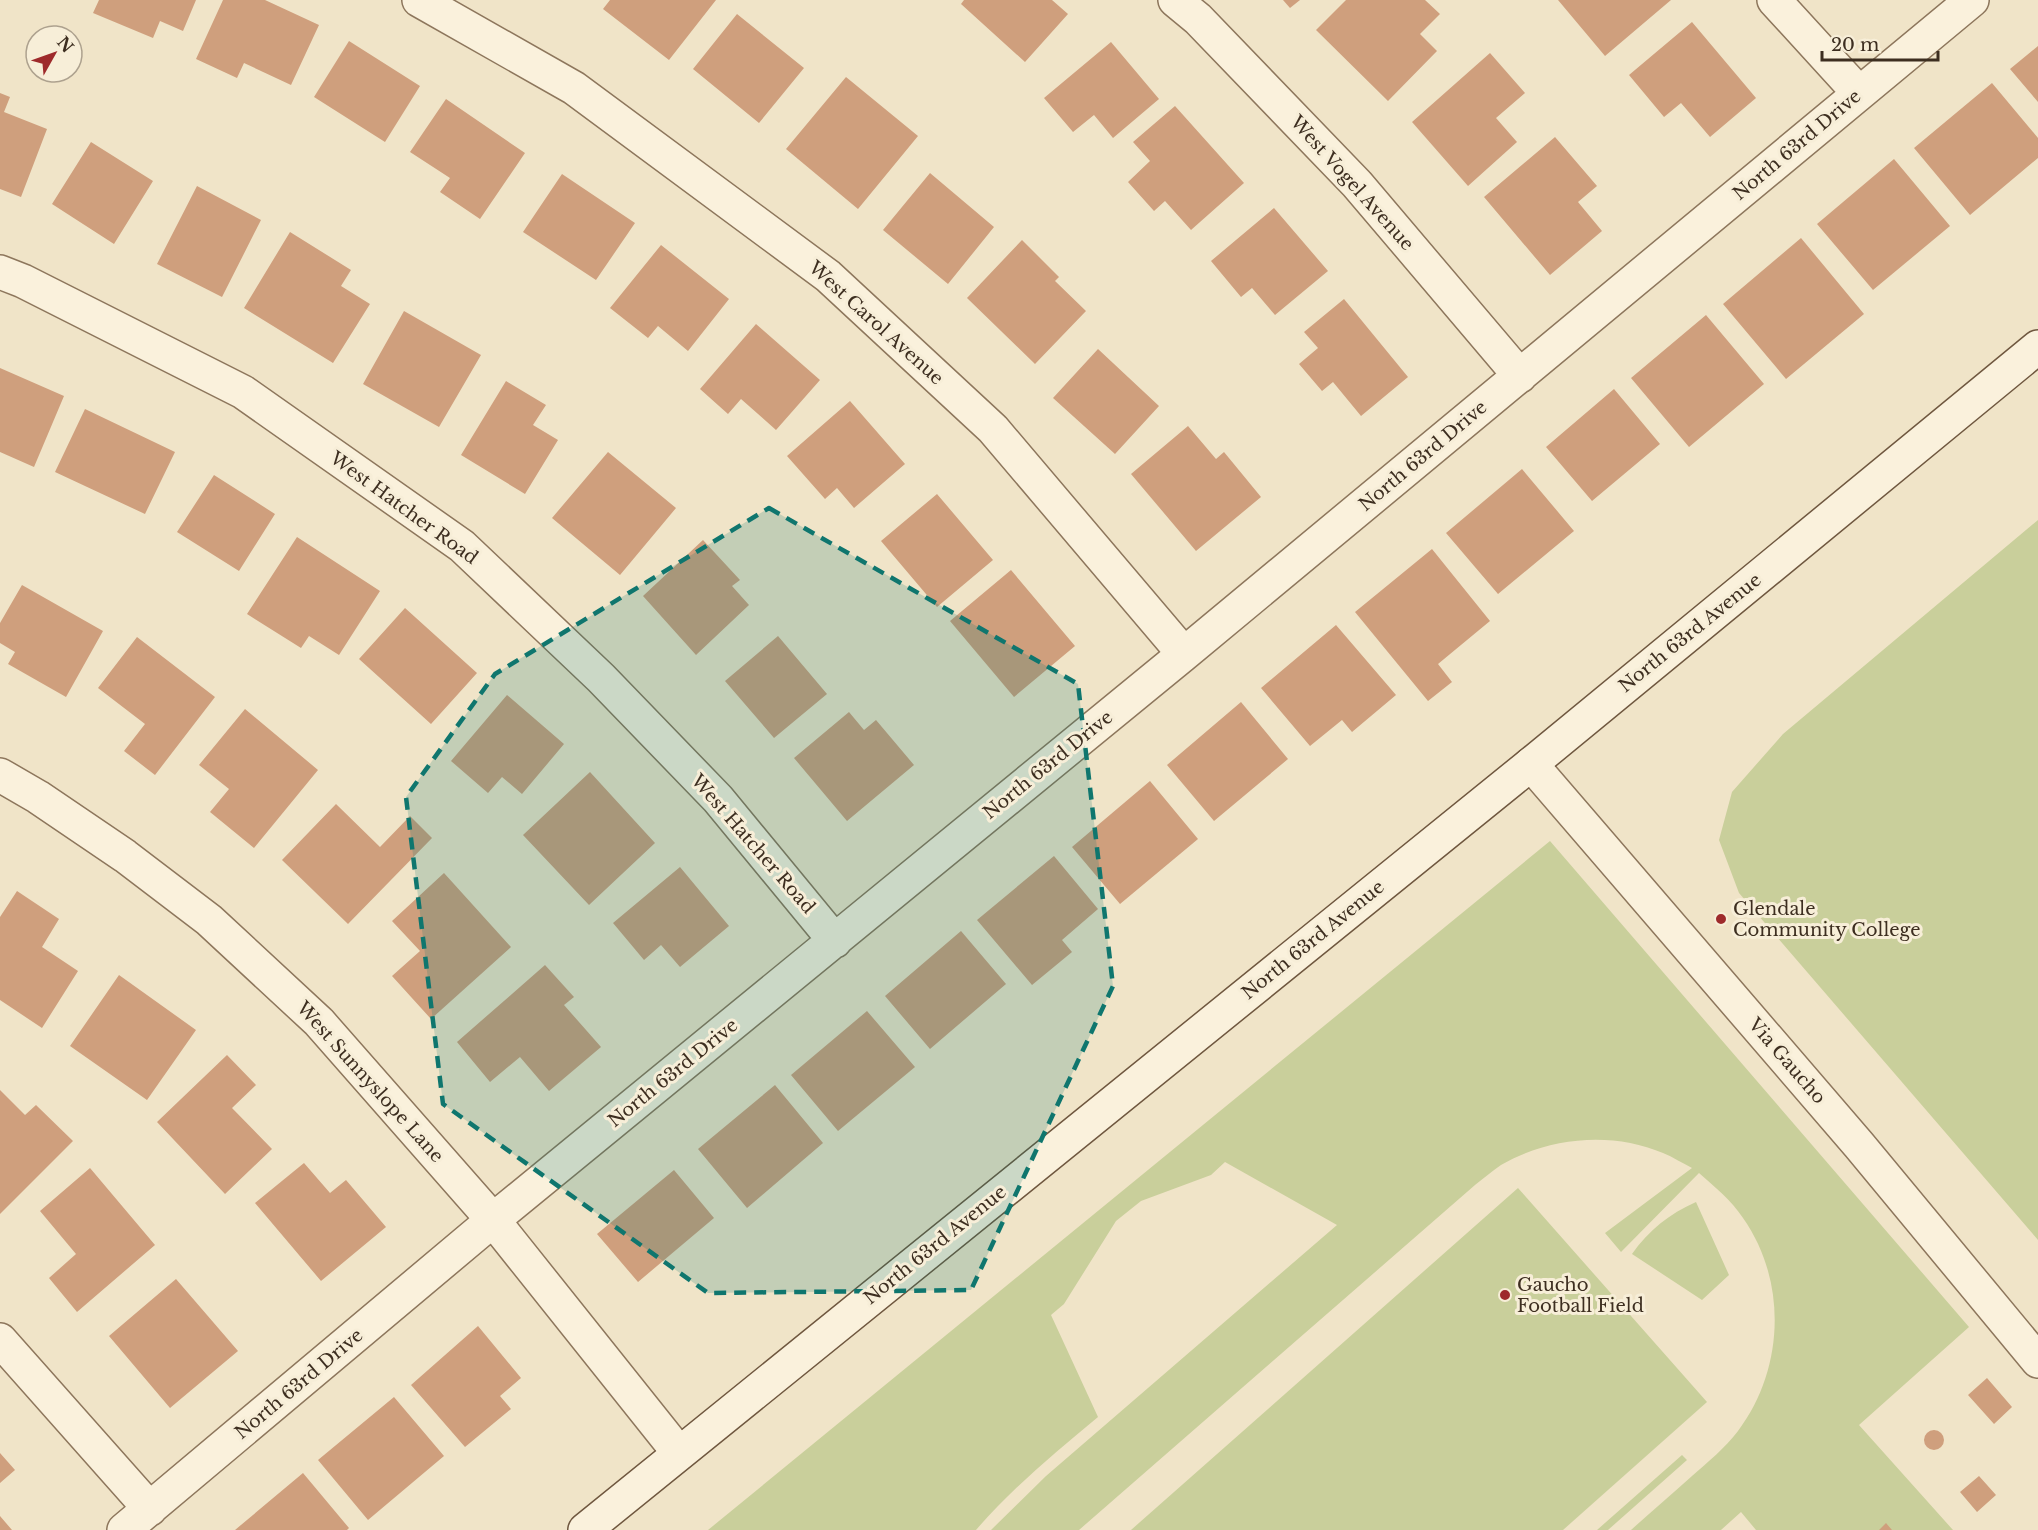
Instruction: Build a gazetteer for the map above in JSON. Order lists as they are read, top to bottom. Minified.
{"streets":{"street":["North 63rd Drive","West Vogel Avenue","West Carol Avenue","West Hatcher Road","North 63rd Avenue","Via Gaucho","West Sunnyslope Lane"]},"crossings":[["North 63rd Drive","West Vogel Avenue"],["North 63rd Drive","West Carol Avenue"],["North 63rd Drive","West Hatcher Road"],["North 63rd Drive","West Sunnyslope Lane"],["North 63rd Avenue","Via Gaucho"],["North 63rd Avenue","West Sunnyslope Lane"]],"places":["Glendale Community College","Gaucho Football Field"],"scale_bar":"20 m","north":"top right"}
